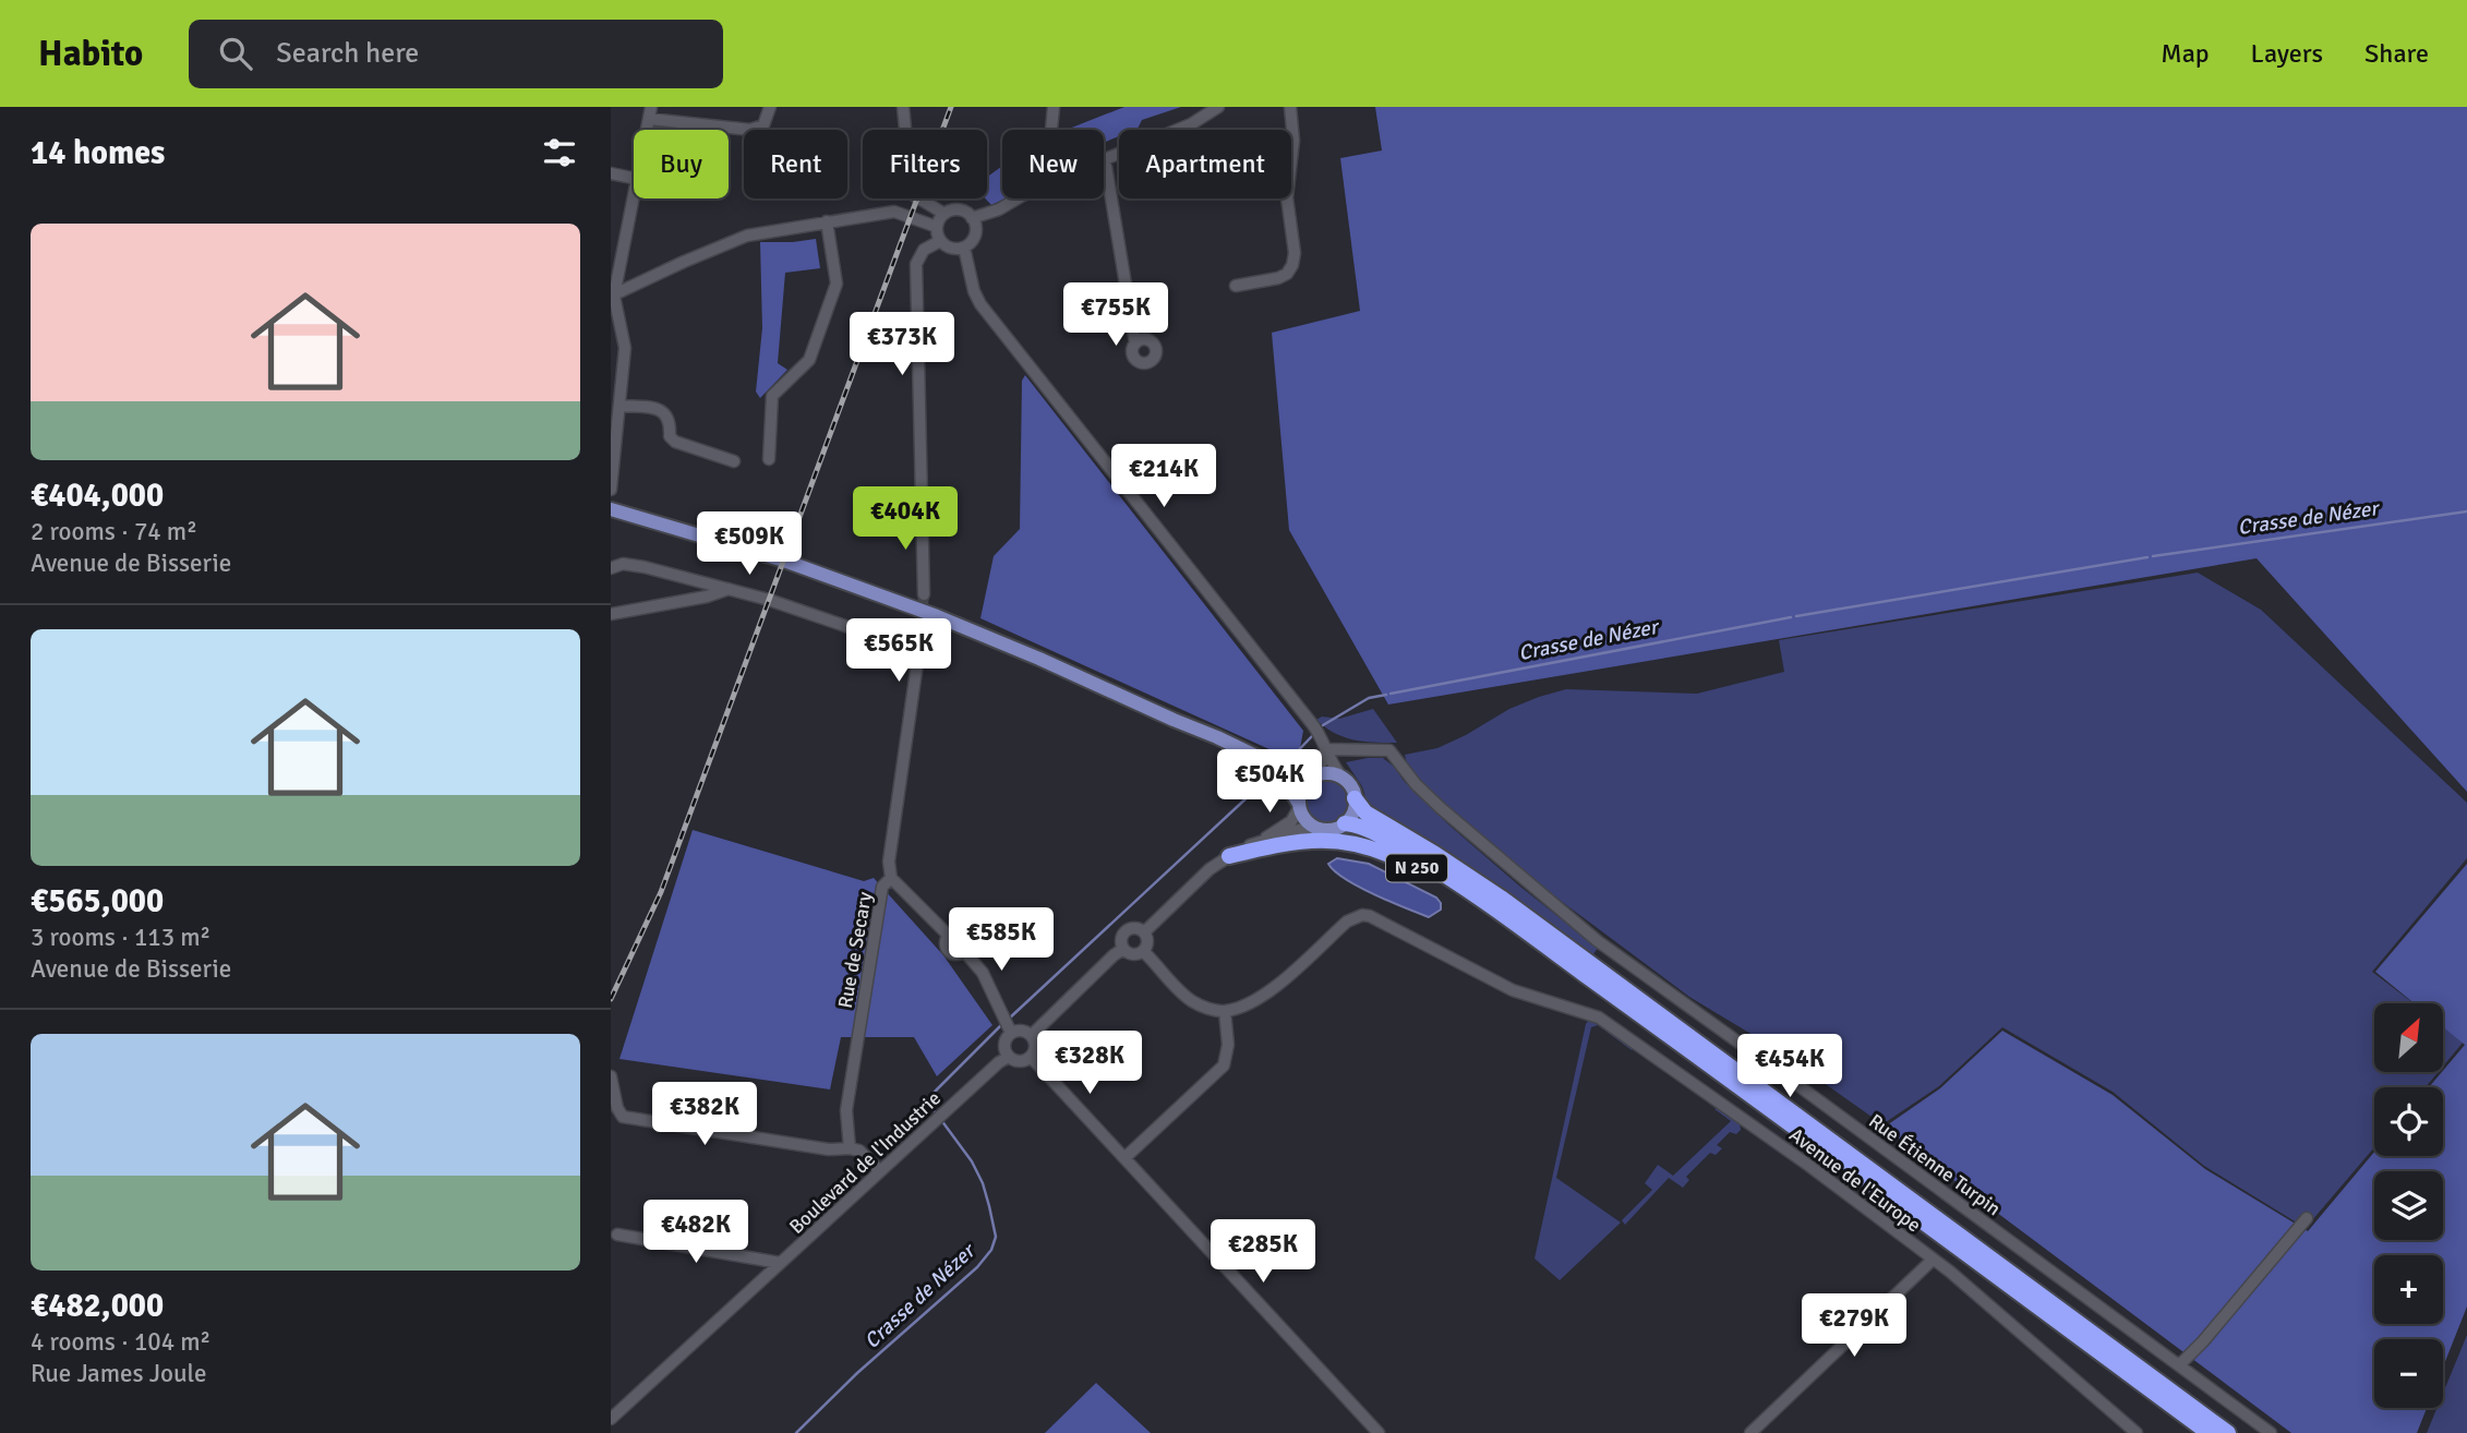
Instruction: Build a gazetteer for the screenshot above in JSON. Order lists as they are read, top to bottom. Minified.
{"streets":{"highway":["N 250"],"street":["Rue de Secary","Boulevard de l'Industrie","Rue Étienne Turpin","Avenue de l'Europe"]},"water":["Crasse de Nézer"],"north":"top right","page":{"header":"Habito","search":"Search here","nav":["Map","Layers","Share"],"heading":"14 homes","chip":["Buy","Rent","Filters","New","Apartment"],"list":[{"name":"€404,000","note":"2 rooms · 74 m² · Avenue de Bisserie"},{"name":"€565,000","note":"3 rooms · 113 m² · Avenue de Bisserie"},{"name":"€482,000","note":"4 rooms · 104 m² · Rue James Joule"}],"price":["€755K","€373K","€214K","€404K","€509K","€565K","€504K","€585K","€328K","€454K","€382K","€482K","€285K","€279K"],"map_buttons":["+","−"]}}
